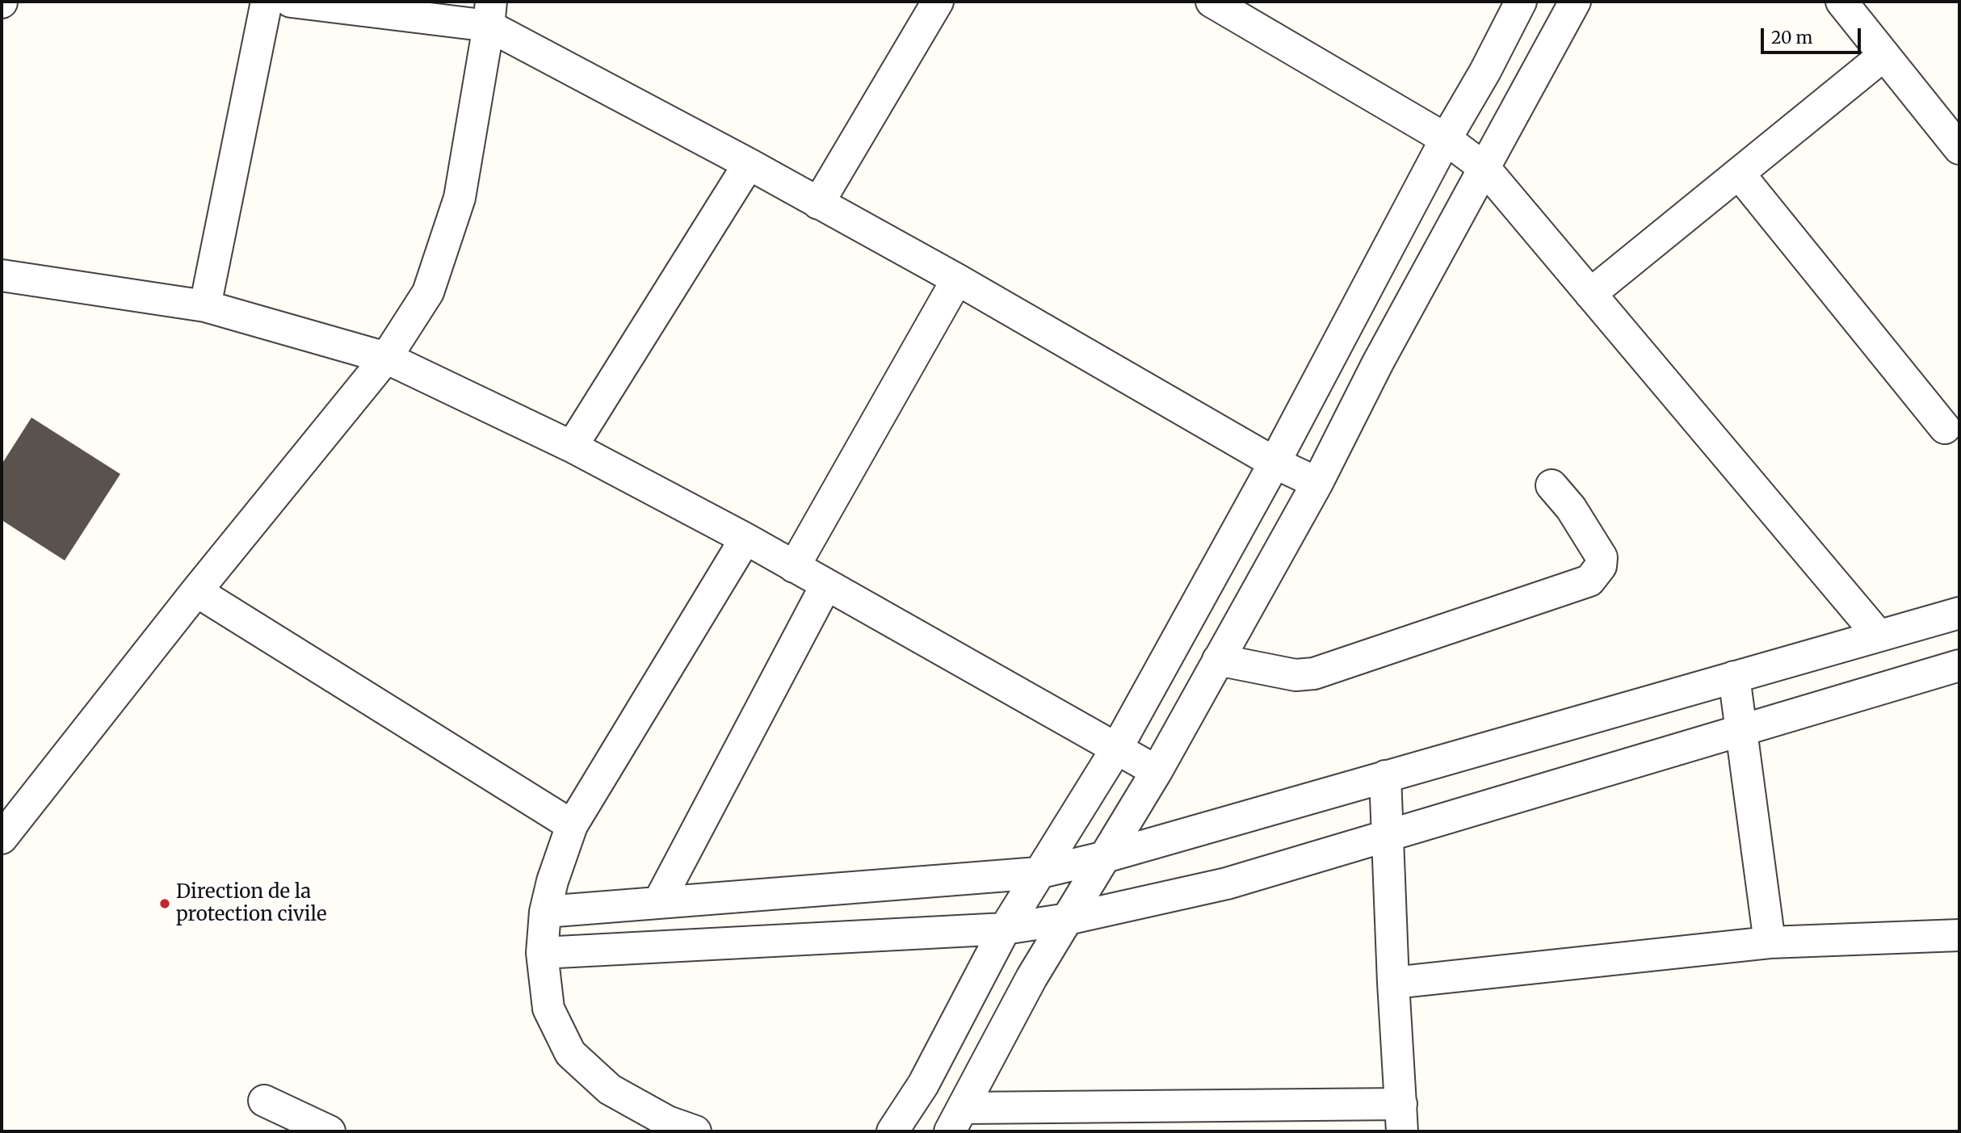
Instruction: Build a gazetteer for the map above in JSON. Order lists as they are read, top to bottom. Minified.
{"places":["Direction de la protection civile"],"scale_bar":"20 m"}
